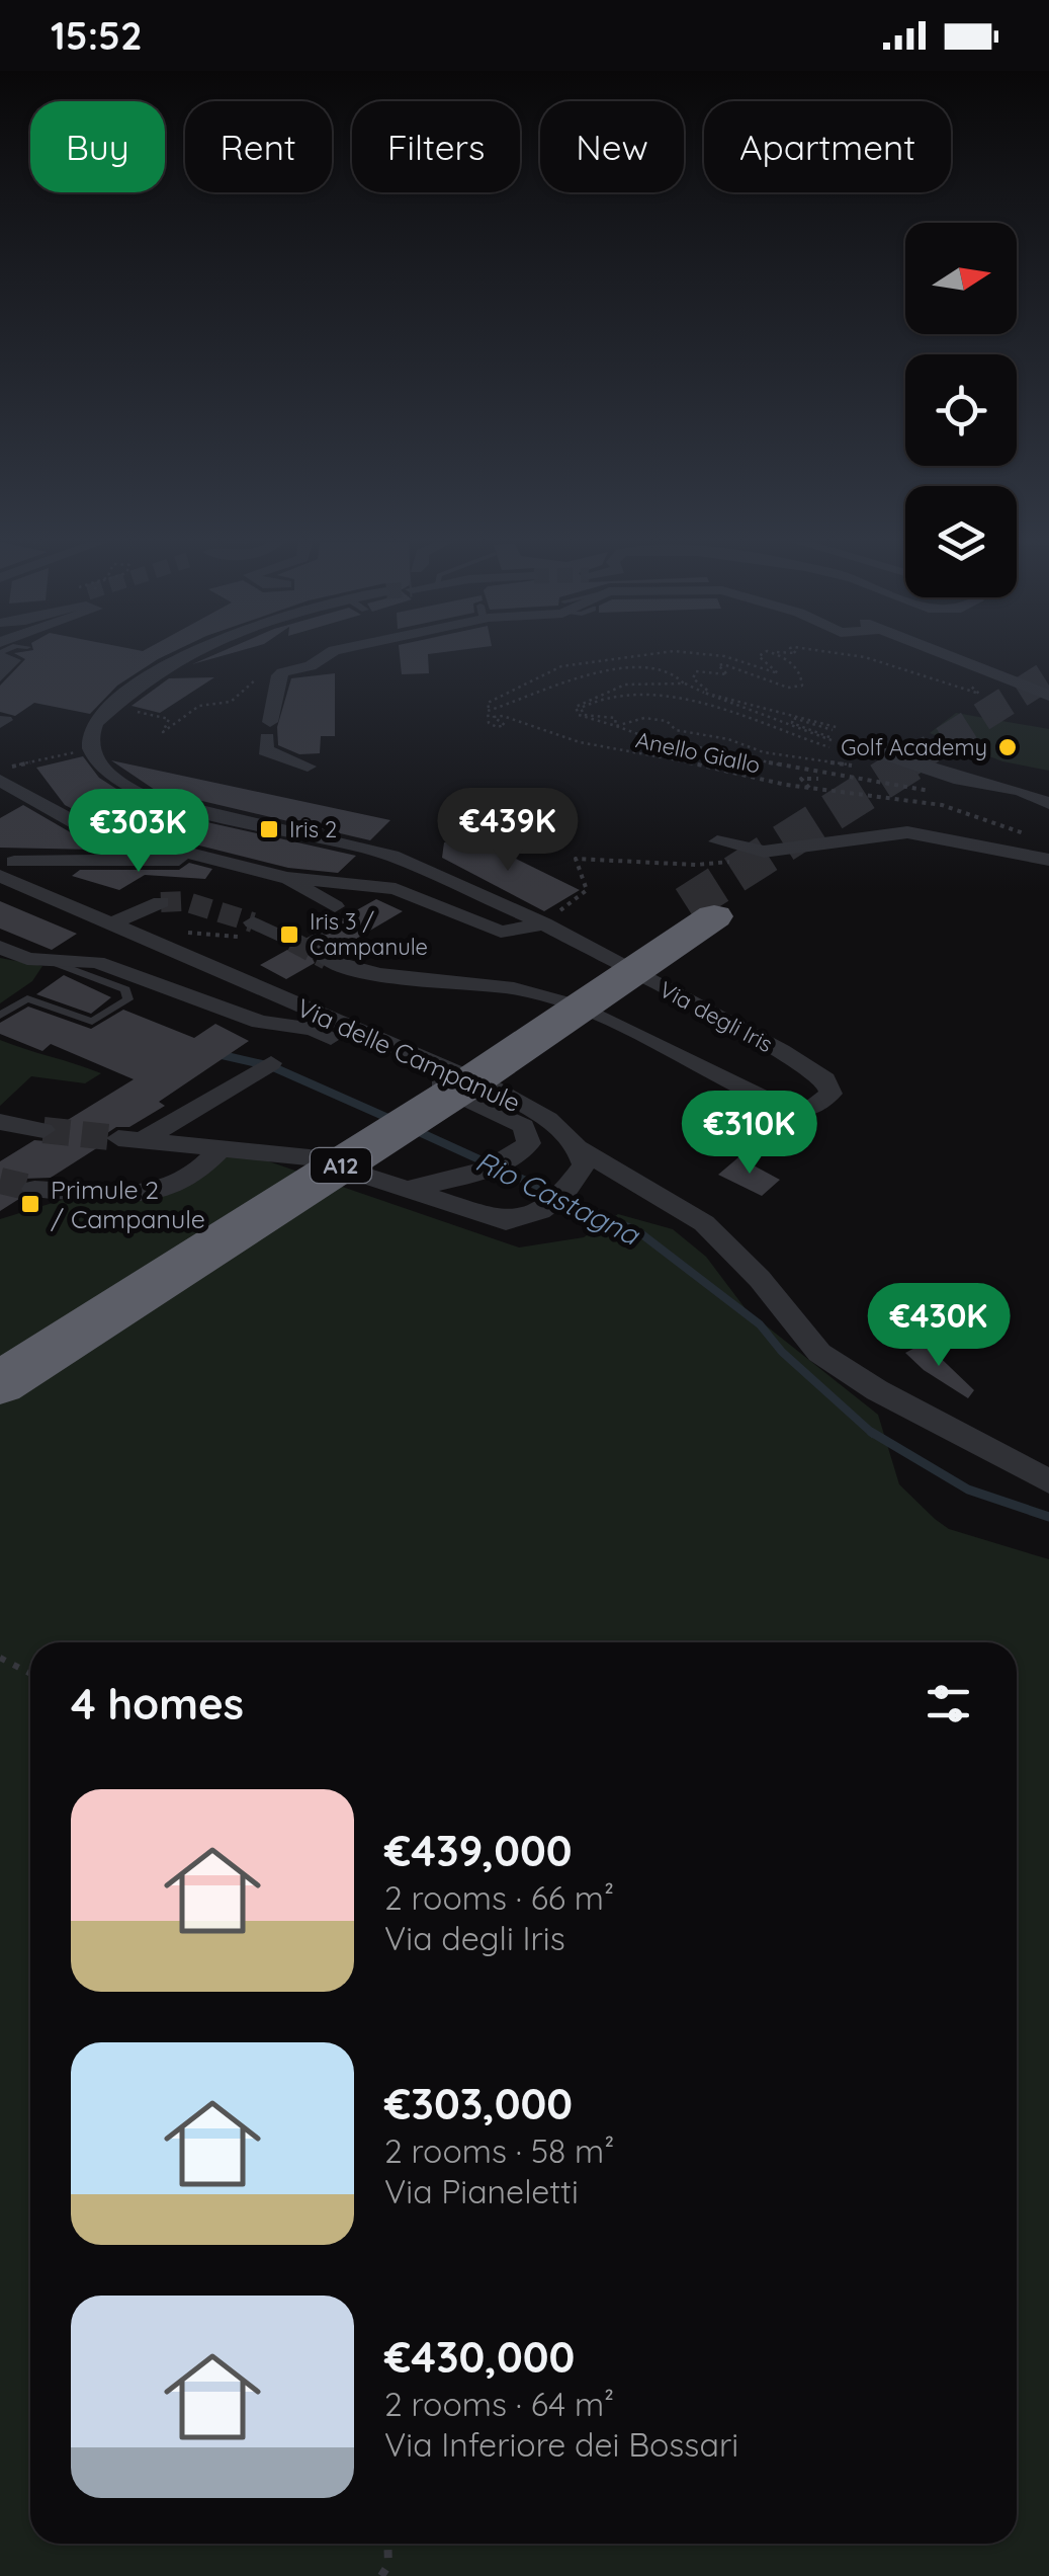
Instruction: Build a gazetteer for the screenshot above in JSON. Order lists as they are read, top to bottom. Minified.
{"streets":{"highway":["A12"],"street":["Via degli Iris","Via delle Campanule"],"path":["Anello Giallo"]},"water":["Rio Castagna"],"places":{"other":["Golf Academy"],"transit":["Iris 2","Iris 3 / Campanule","Primule 2 / Campanule"]},"north":"right","page":{"status":"15:52","chip":["Buy","Rent","Filters","New","Apartment"],"price":["€439K","€303K","€310K","€430K"],"heading":"4 homes","list":[{"name":"€439,000","note":"2 rooms · 66 m² · Via degli Iris"},{"name":"€303,000","note":"2 rooms · 58 m² · Via Pianeletti"},{"name":"€430,000","note":"2 rooms · 64 m² · Via Inferiore dei Bossari"}]}}
